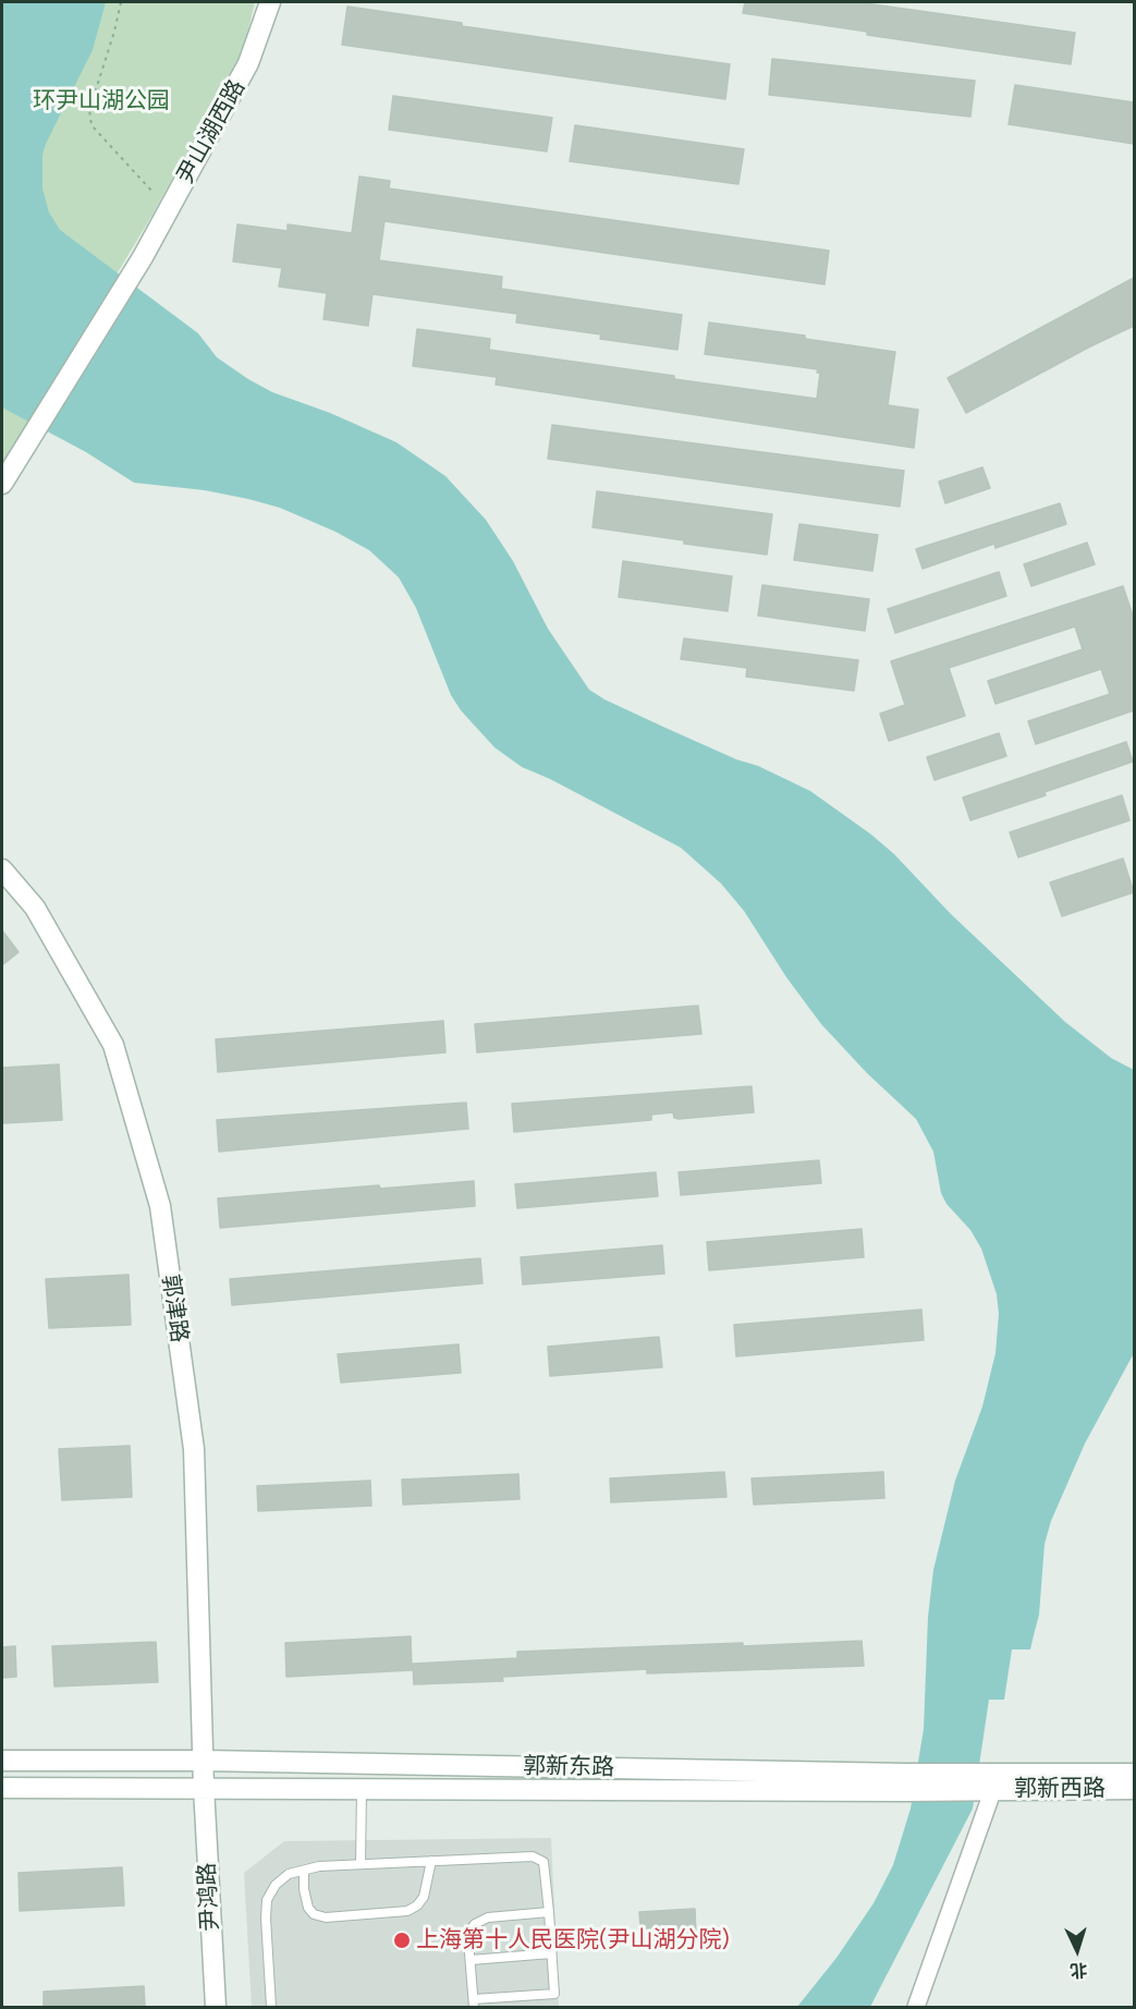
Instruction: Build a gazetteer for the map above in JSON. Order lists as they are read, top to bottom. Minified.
{"streets":{"main road":["尹山湖西路","郭津路","郭新东路","郭新西路","尹鸿路"]},"crossings":[["郭津路","郭新东路"],["郭津路","尹鸿路"],["郭新东路","郭新西路"],["郭新东路","尹鸿路"]],"parks":["环尹山湖公园"],"places":["上海第十人民医院(尹山湖分院)"],"north":"bottom"}
